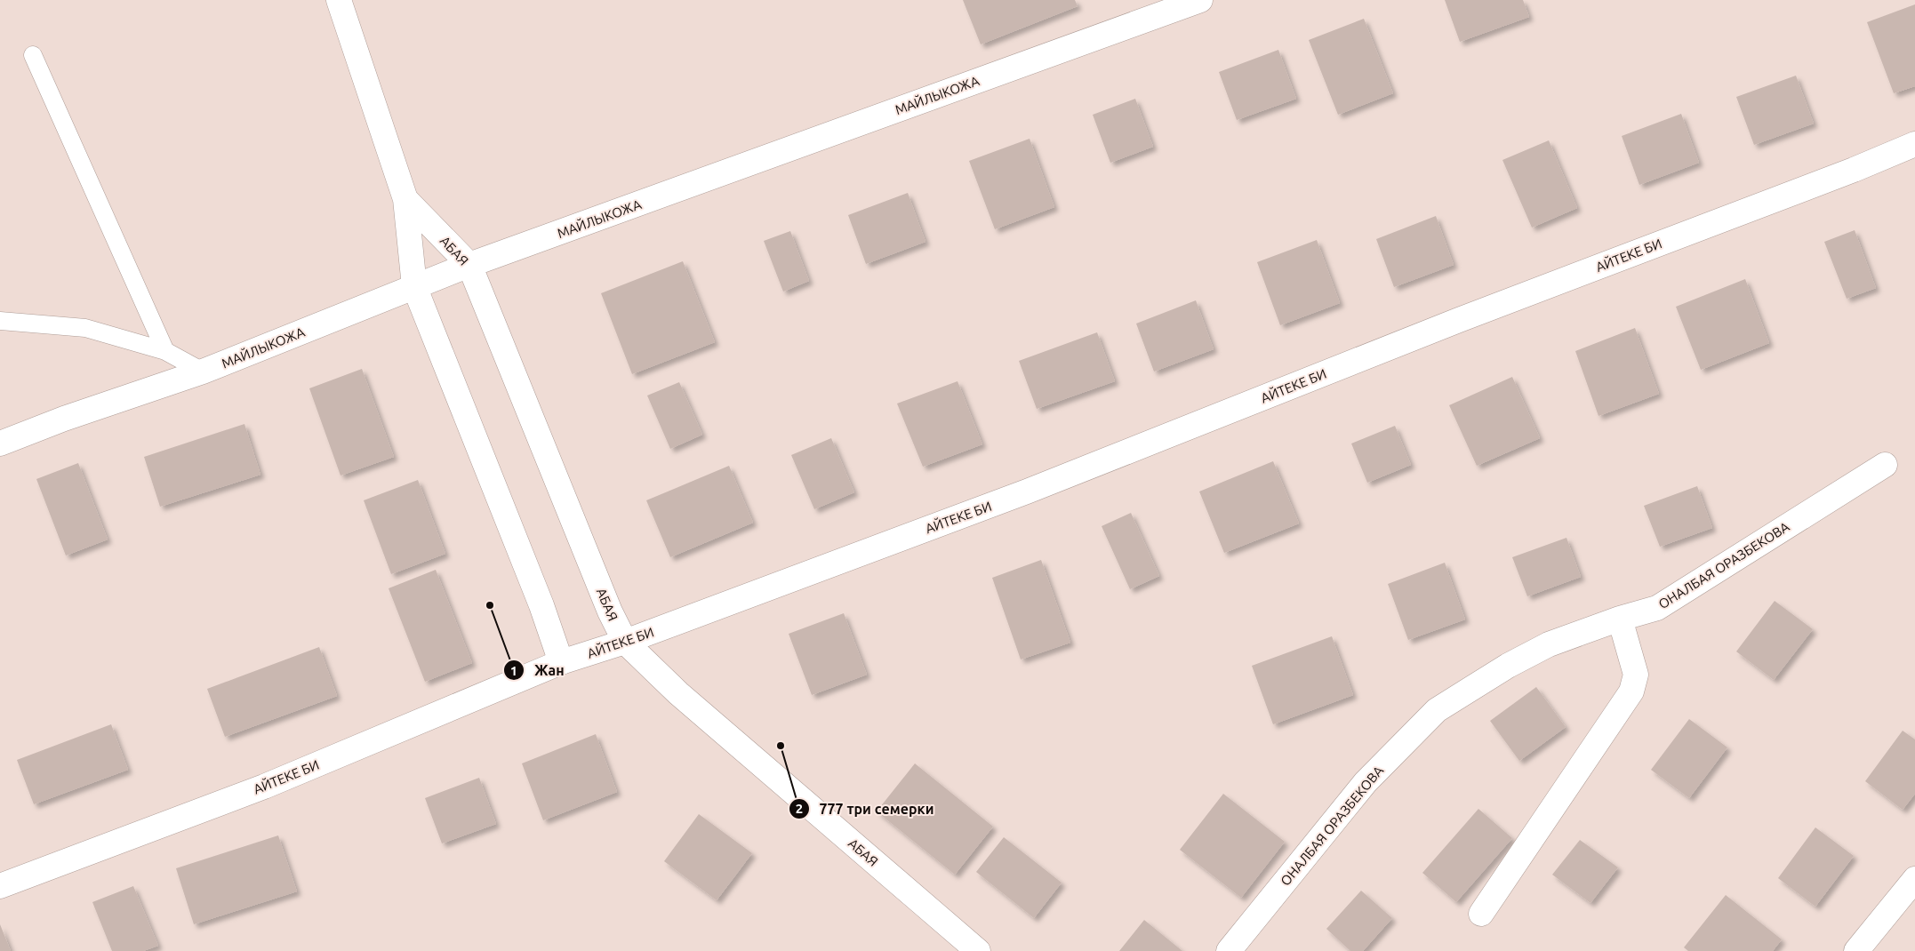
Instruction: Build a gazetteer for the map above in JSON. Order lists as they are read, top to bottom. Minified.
{"streets":{"street":["МАЙЛЫКОЖА","АБАЯ","АЙТЕКЕ БИ","ОНАЛБАЯ ОРАЗБЕКОВА"]},"crossings":[["МАЙЛЫКОЖА","АБАЯ"],["АБАЯ","АЙТЕКЕ БИ"]],"places":["Жан","777 три семерки"]}
